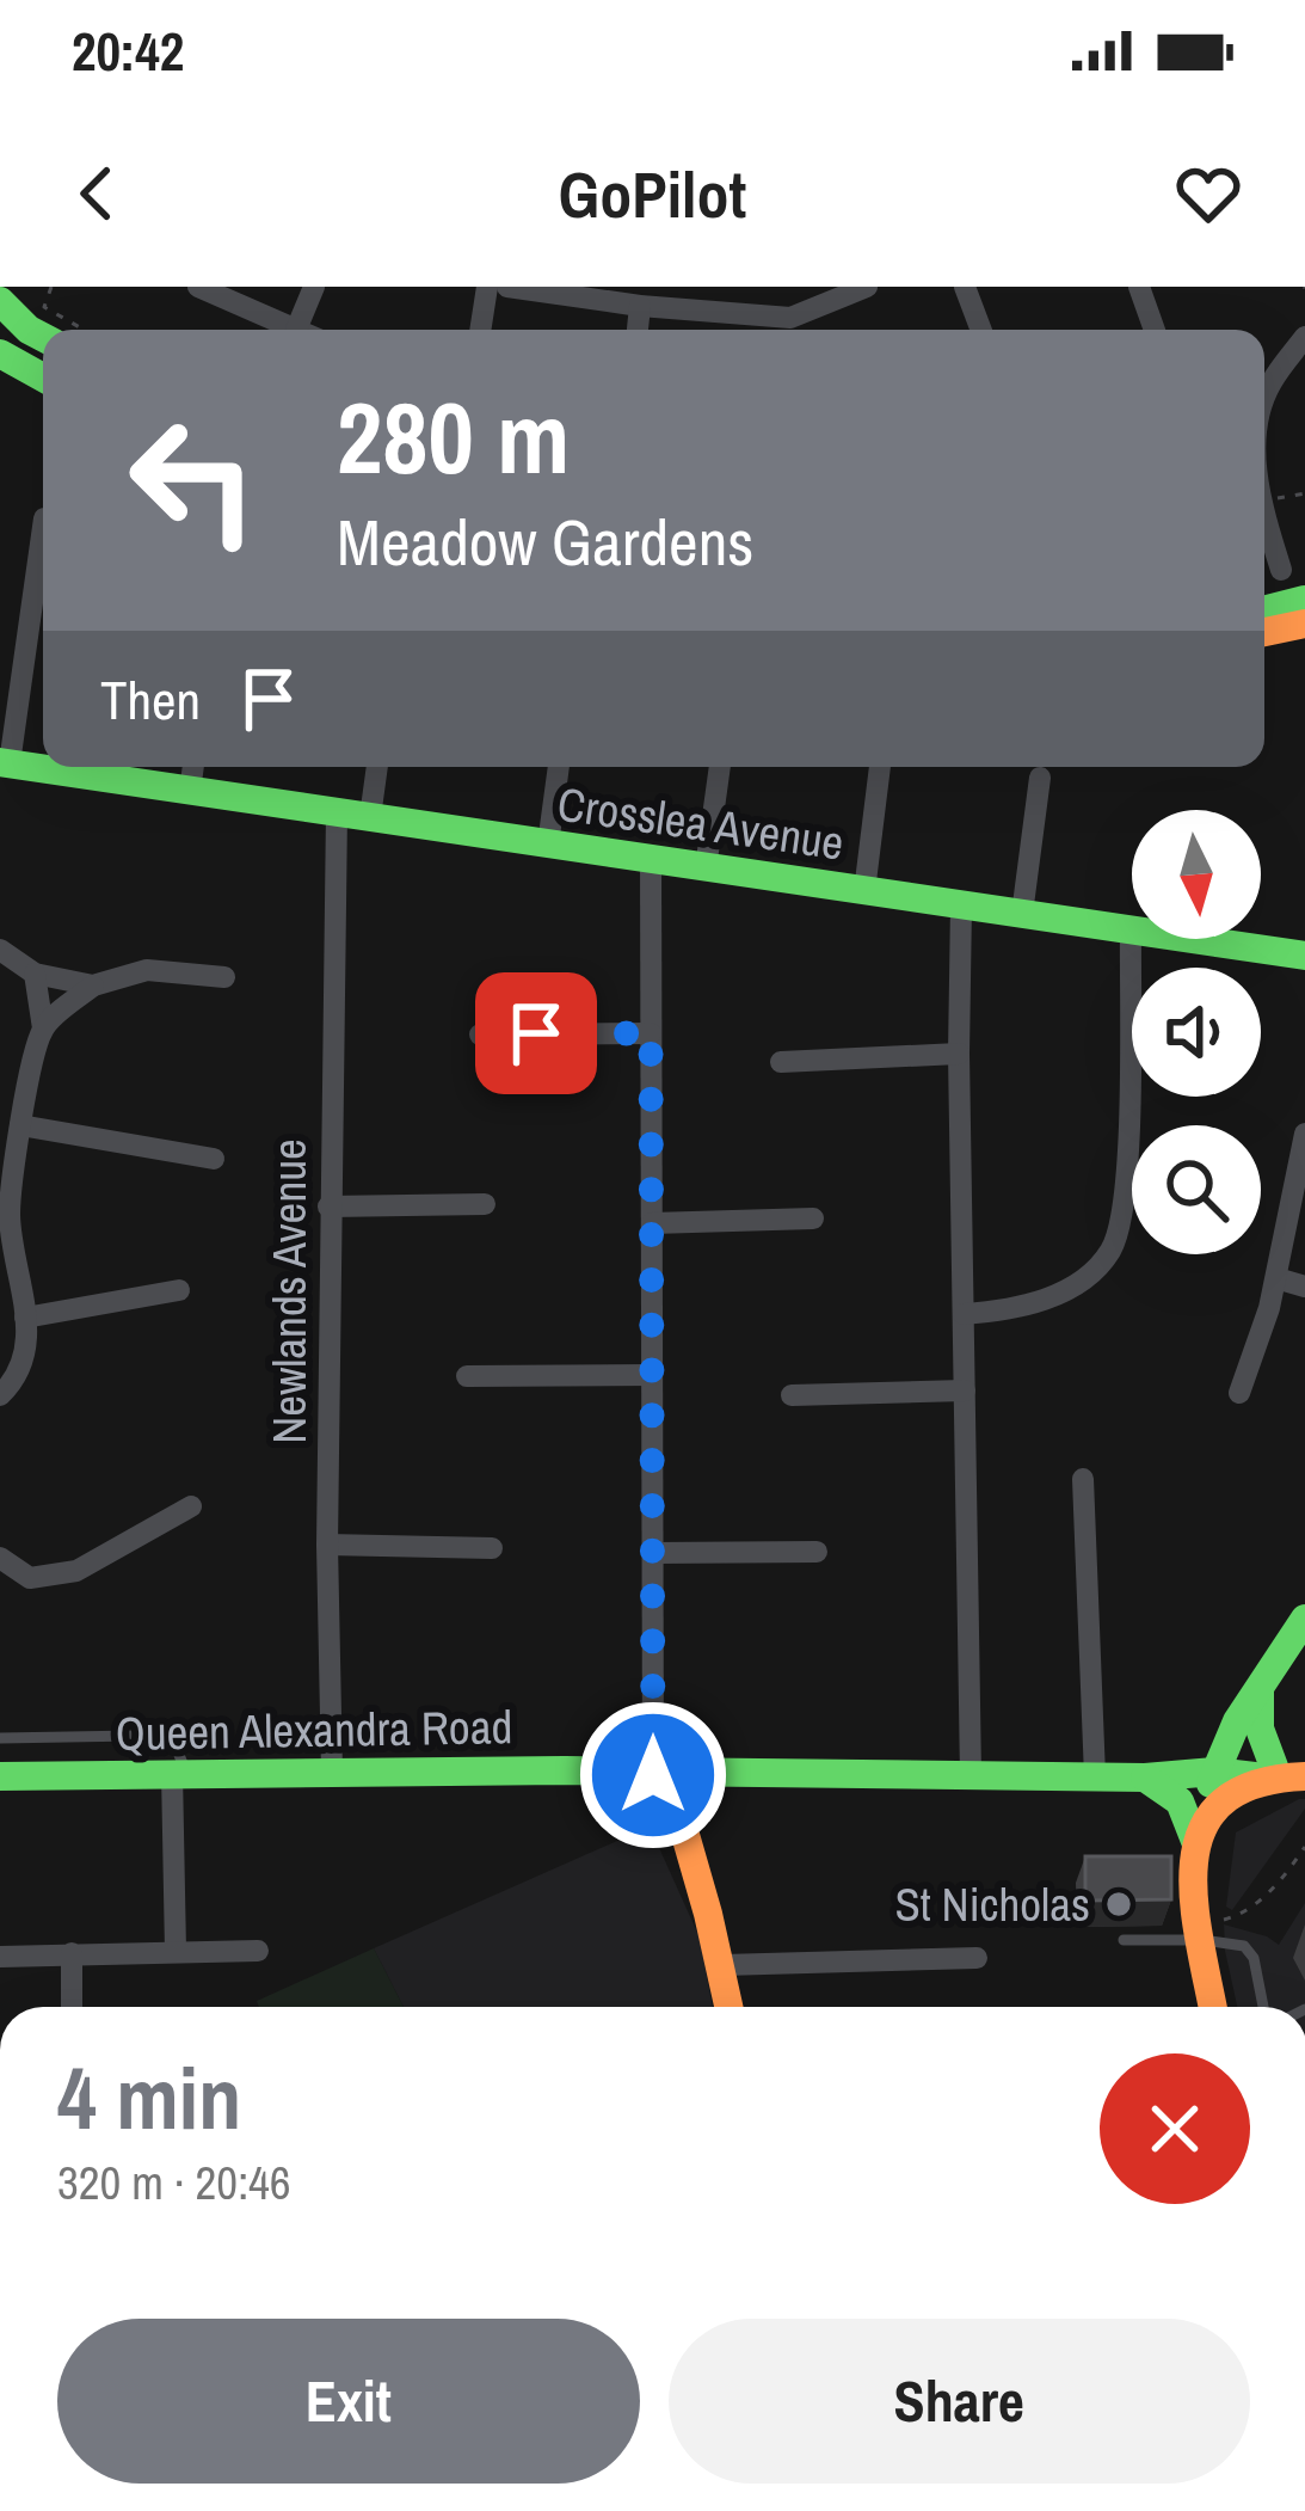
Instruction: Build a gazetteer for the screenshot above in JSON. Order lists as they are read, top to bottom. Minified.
{"streets":{"main road":["Crosslea Avenue","Queen Alexandra Road"],"street":["Newlands Avenue"]},"crossings":[["Crosslea Avenue","Newlands Avenue"],["Newlands Avenue","Queen Alexandra Road"]],"places":["St Nicholas"],"north":"bottom","page":{"status":"20:42","header":"GoPilot","turn":["280 m","Meadow Gardens"],"then":"Then","heading":["4 min","320 m · 20:46"],"buttons":["Exit","Share"]}}
